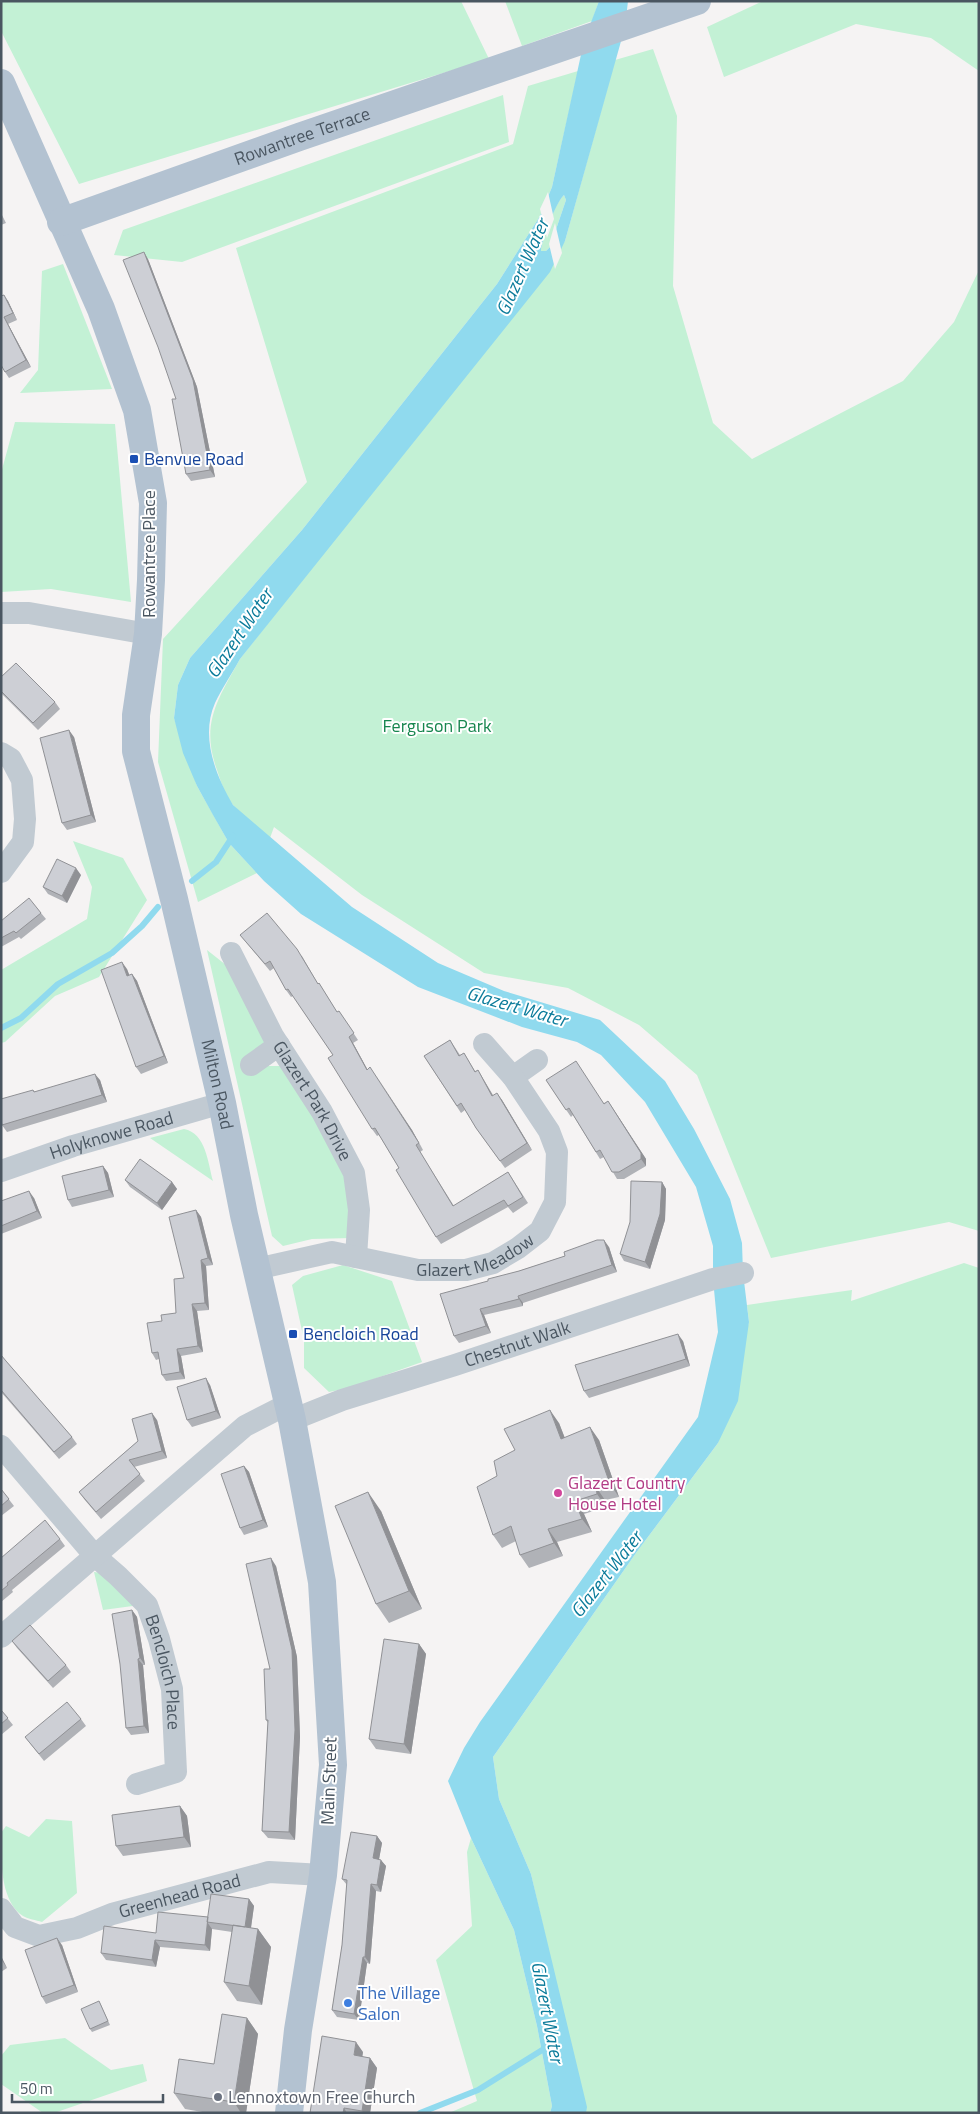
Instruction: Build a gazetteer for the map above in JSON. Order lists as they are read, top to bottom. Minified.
{"streets":{"main road":["Rowantree Terrace","Rowantree Place","Milton Road","Main Street"],"street":["Glazert Park Drive","Holyknowe Road","Glazert Meadow","Chestnut Walk","Bencloich Place","Greenhead Road"]},"crossings":[["Rowantree Terrace","Rowantree Place"],["Rowantree Place","Milton Road"],["Milton Road","Holyknowe Road"],["Milton Road","Glazert Meadow"],["Milton Road","Chestnut Walk"],["Milton Road","Main Street"],["Glazert Park Drive","Glazert Meadow"],["Chestnut Walk","Main Street"],["Main Street","Greenhead Road"]],"water":["Glazert Water"],"parks":["Ferguson Park"],"places":{"transit":["Benvue Road","Bencloich Road"],"other":["Glazert Country House Hotel","The Village Salon","Lennoxtown Free Church"]},"scale_bar":"50 m"}
